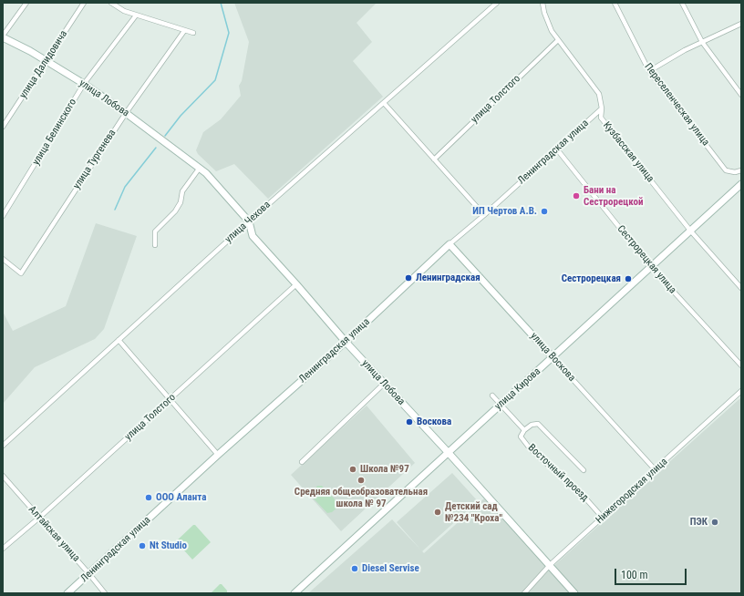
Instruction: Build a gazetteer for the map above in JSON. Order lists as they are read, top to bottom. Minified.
{"streets":{"street":["улица Далидовича","улица Лобова","улица Толстого","Переселенческая улица","улица Белинского","Ленинградская улица","Кузбасская улица","улица Тургенева","улица Чехова","Сестрорецкая улица","улица Воскова","улица Кирова","Восточный проезд","Нижегородская улица","Алтайская улица"]},"crossings":[["улица Далидовича","улица Лобова"],["улица Лобова","улица Толстого"],["улица Лобова","улица Белинского"],["улица Лобова","Ленинградская улица"],["улица Лобова","улица Тургенева"],["улица Лобова","улица Чехова"],["улица Лобова","улица Кирова"],["улица Лобова","Нижегородская улица"],["улица Толстого","Кузбасская улица"],["улица Толстого","Алтайская улица"],["Ленинградская улица","Кузбасская улица"],["Ленинградская улица","Сестрорецкая улица"],["Ленинградская улица","улица Воскова"],["Ленинградская улица","Алтайская улица"],["Кузбасская улица","улица Кирова"],["Сестрорецкая улица","улица Кирова"],["улица Воскова","улица Кирова"],["улица Воскова","Нижегородская улица"],["Восточный проезд","Нижегородская улица"]],"places":["Бани на Сестрорецкой","ИП Чертов А.В.","Ленинградская","Сестрорецкая","Воскова","Школа №97","Средняя общеобразовательная школа № 97","ООО Аланта","Детский сад №234 \"Кроха\"","ПЭК","Nt Studio","Diesel Servise"],"scale_bar":"100 m"}
